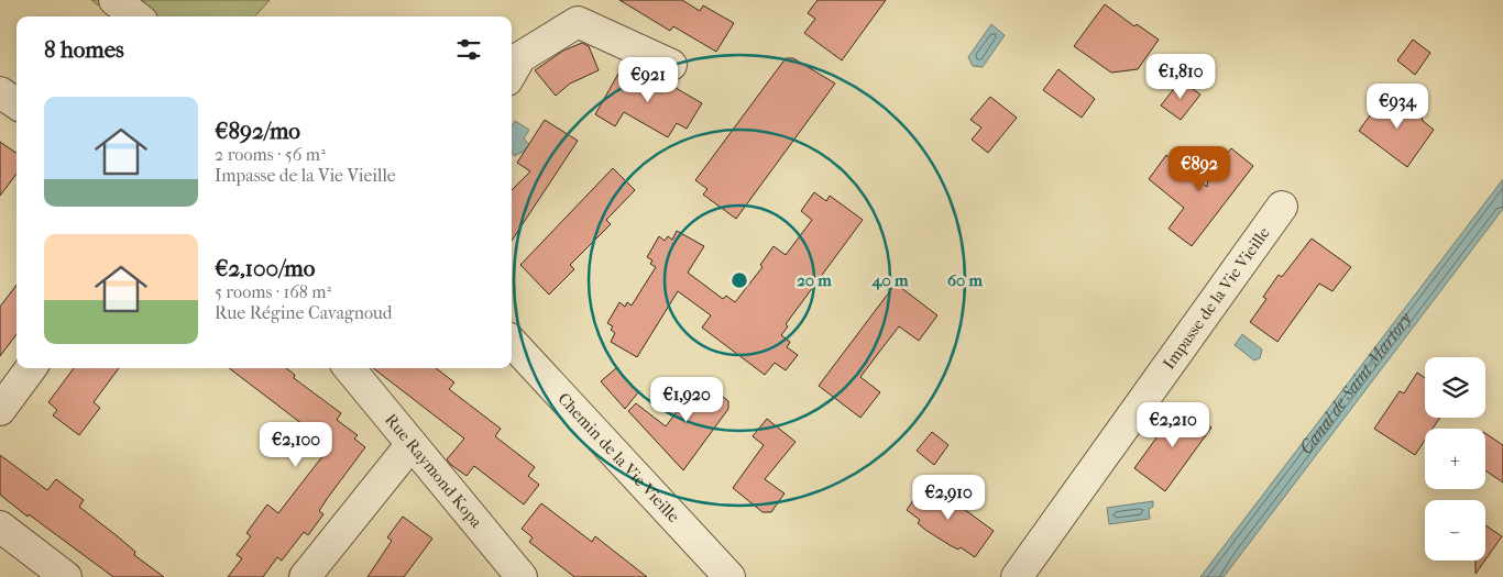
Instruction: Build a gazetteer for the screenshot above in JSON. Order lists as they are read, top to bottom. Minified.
{"streets":{"street":["Impasse de la Vie Vieille","Chemin de la Vie Vieille","Rue Raymond Kopa"]},"water":["Canal de Saint-Martory"],"page":{"heading":"8 homes","price":["€1,810","€921","€934","€892","€1,920","€2,210","€2,100","€2,910"],"list":[{"name":"€892/mo","note":"2 rooms · 56 m² · Impasse de la Vie Vieille"},{"name":"€2,100/mo","note":"5 rooms · 168 m² · Rue Régine Cavagnoud"}],"map_buttons":["+","−"]},"rings":["20 m","40 m","60 m"]}
